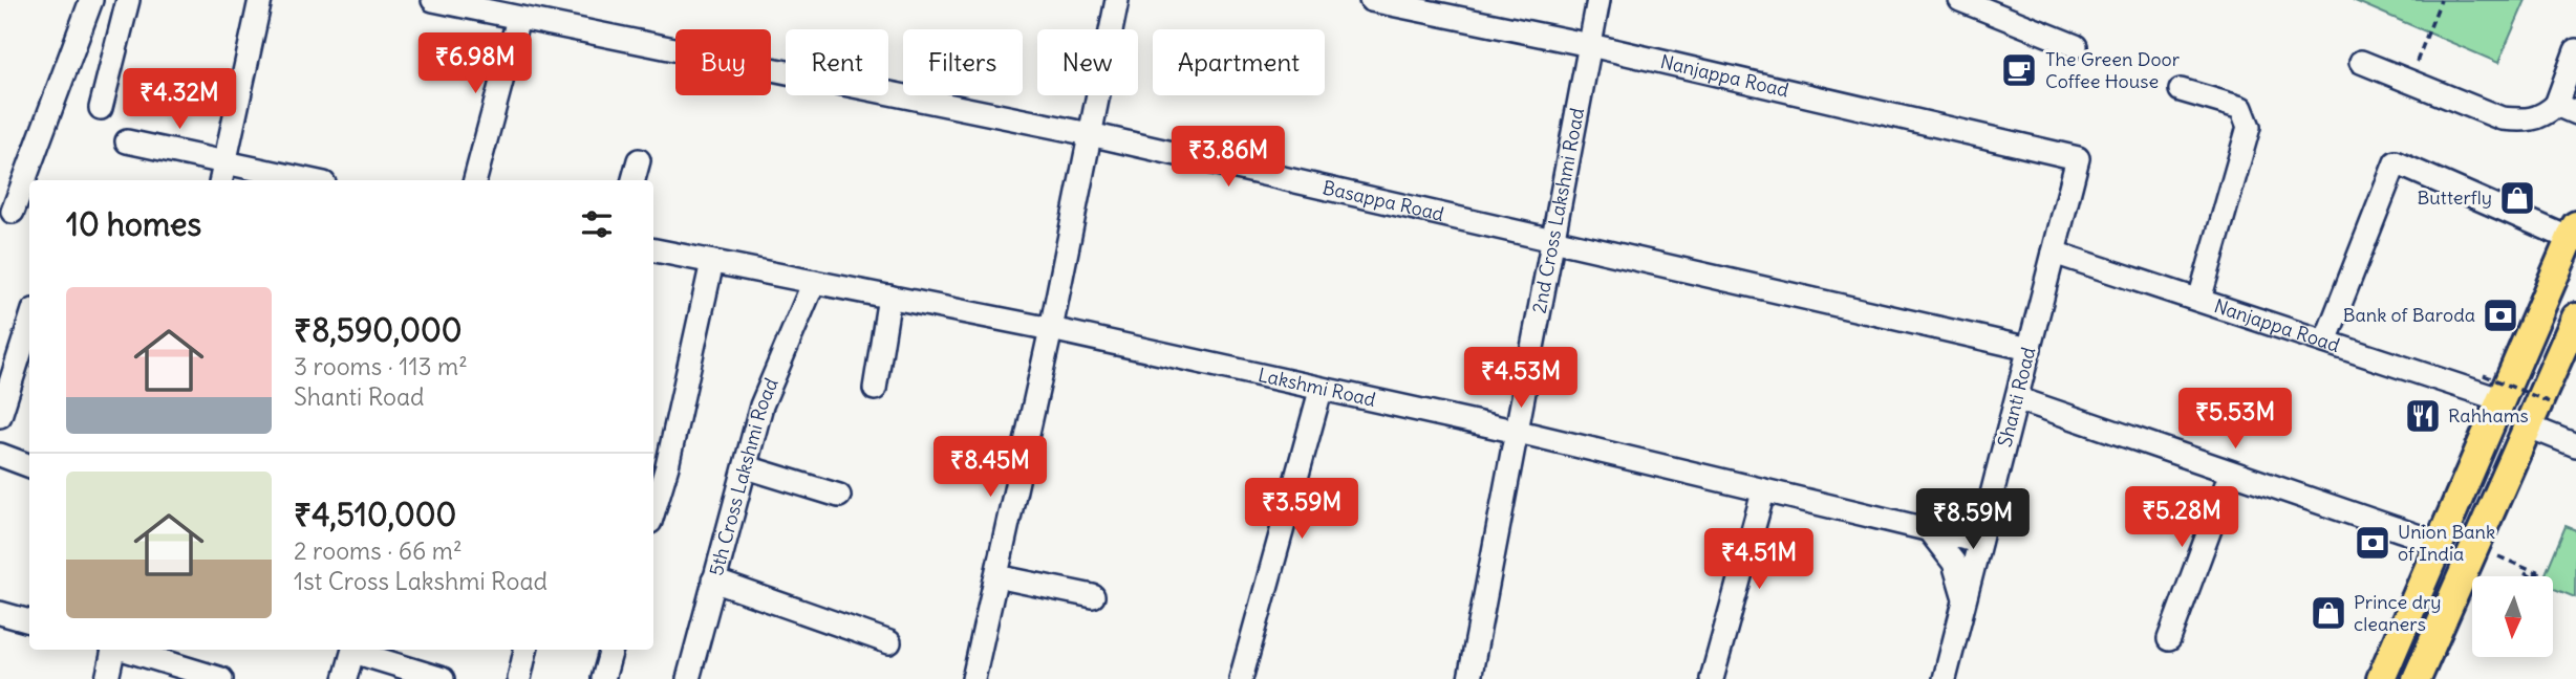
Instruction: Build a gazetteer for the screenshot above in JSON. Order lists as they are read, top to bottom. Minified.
{"streets":{"street":["Nanjappa Road","Basappa Road","2nd Cross Lakshmi Road","Lakshmi Road","Shanti Road","5th Cross Lakshmi Road"]},"crossings":[["Nanjappa Road","2nd Cross Lakshmi Road"],["Nanjappa Road","Shanti Road"],["Basappa Road","2nd Cross Lakshmi Road"],["Basappa Road","Shanti Road"],["2nd Cross Lakshmi Road","Lakshmi Road"],["Lakshmi Road","Shanti Road"],["Lakshmi Road","5th Cross Lakshmi Road"]],"places":{"cafe":["The Green Door Coffee House"],"shop":["Butterfly","Prince dry cleaners"],"bank":["Bank of Baroda","Union Bank of India"],"restaurant":["Rahhams"]},"north":"bottom","page":{"chip":["Buy","Rent","Filters","New","Apartment"],"price":["₹6.98M","₹4.32M","₹3.86M","₹4.53M","₹5.53M","₹8.45M","₹3.59M","₹5.28M","₹8.59M","₹4.51M"],"heading":"10 homes","list":[{"name":"₹8,590,000","note":"3 rooms · 113 m² · Shanti Road"},{"name":"₹4,510,000","note":"2 rooms · 66 m² · 1st Cross Lakshmi Road"}]}}
